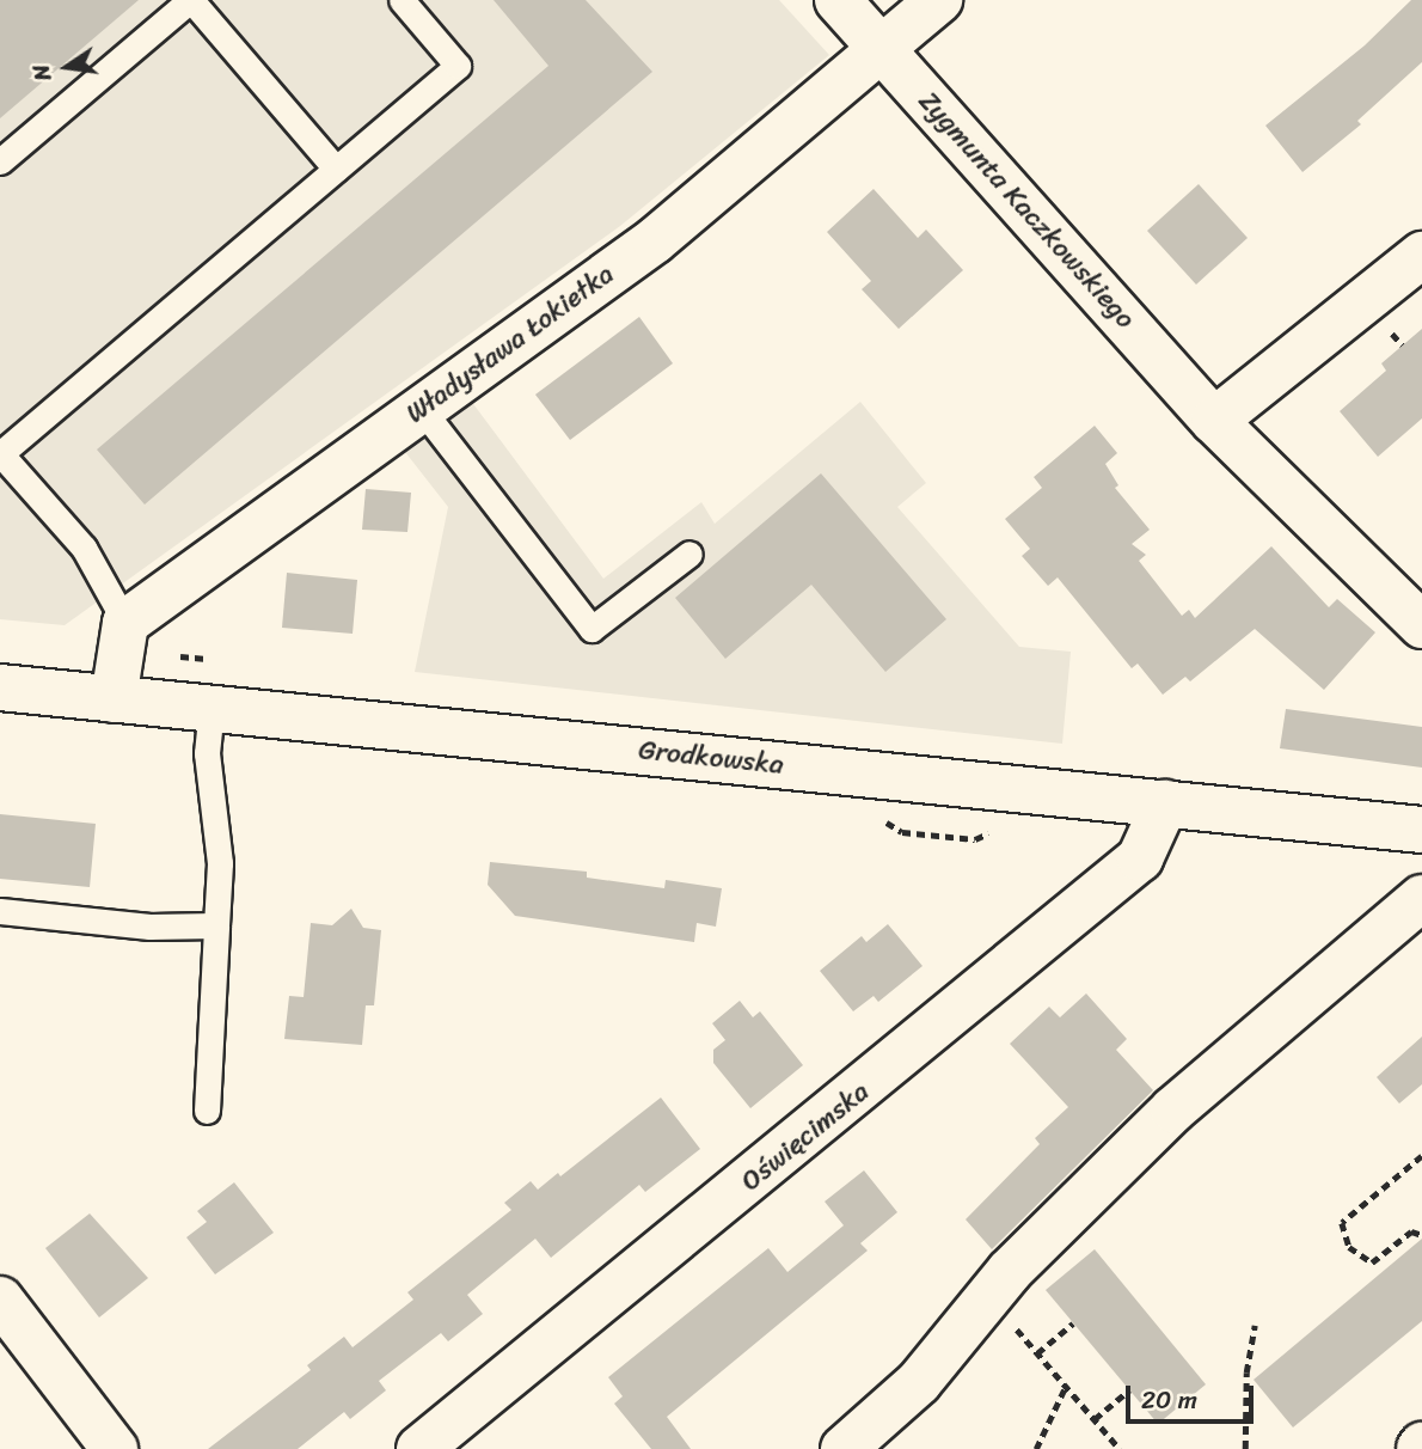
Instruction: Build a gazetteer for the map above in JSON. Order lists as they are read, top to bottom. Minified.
{"streets":{"street":["Zygmunta Kaczkowskiego","Władysława Łokietka","Grodkowska","Oświęcimska"]},"crossings":[["Zygmunta Kaczkowskiego","Władysława Łokietka"],["Grodkowska","Oświęcimska"]],"scale_bar":"20 m","north":"left"}
